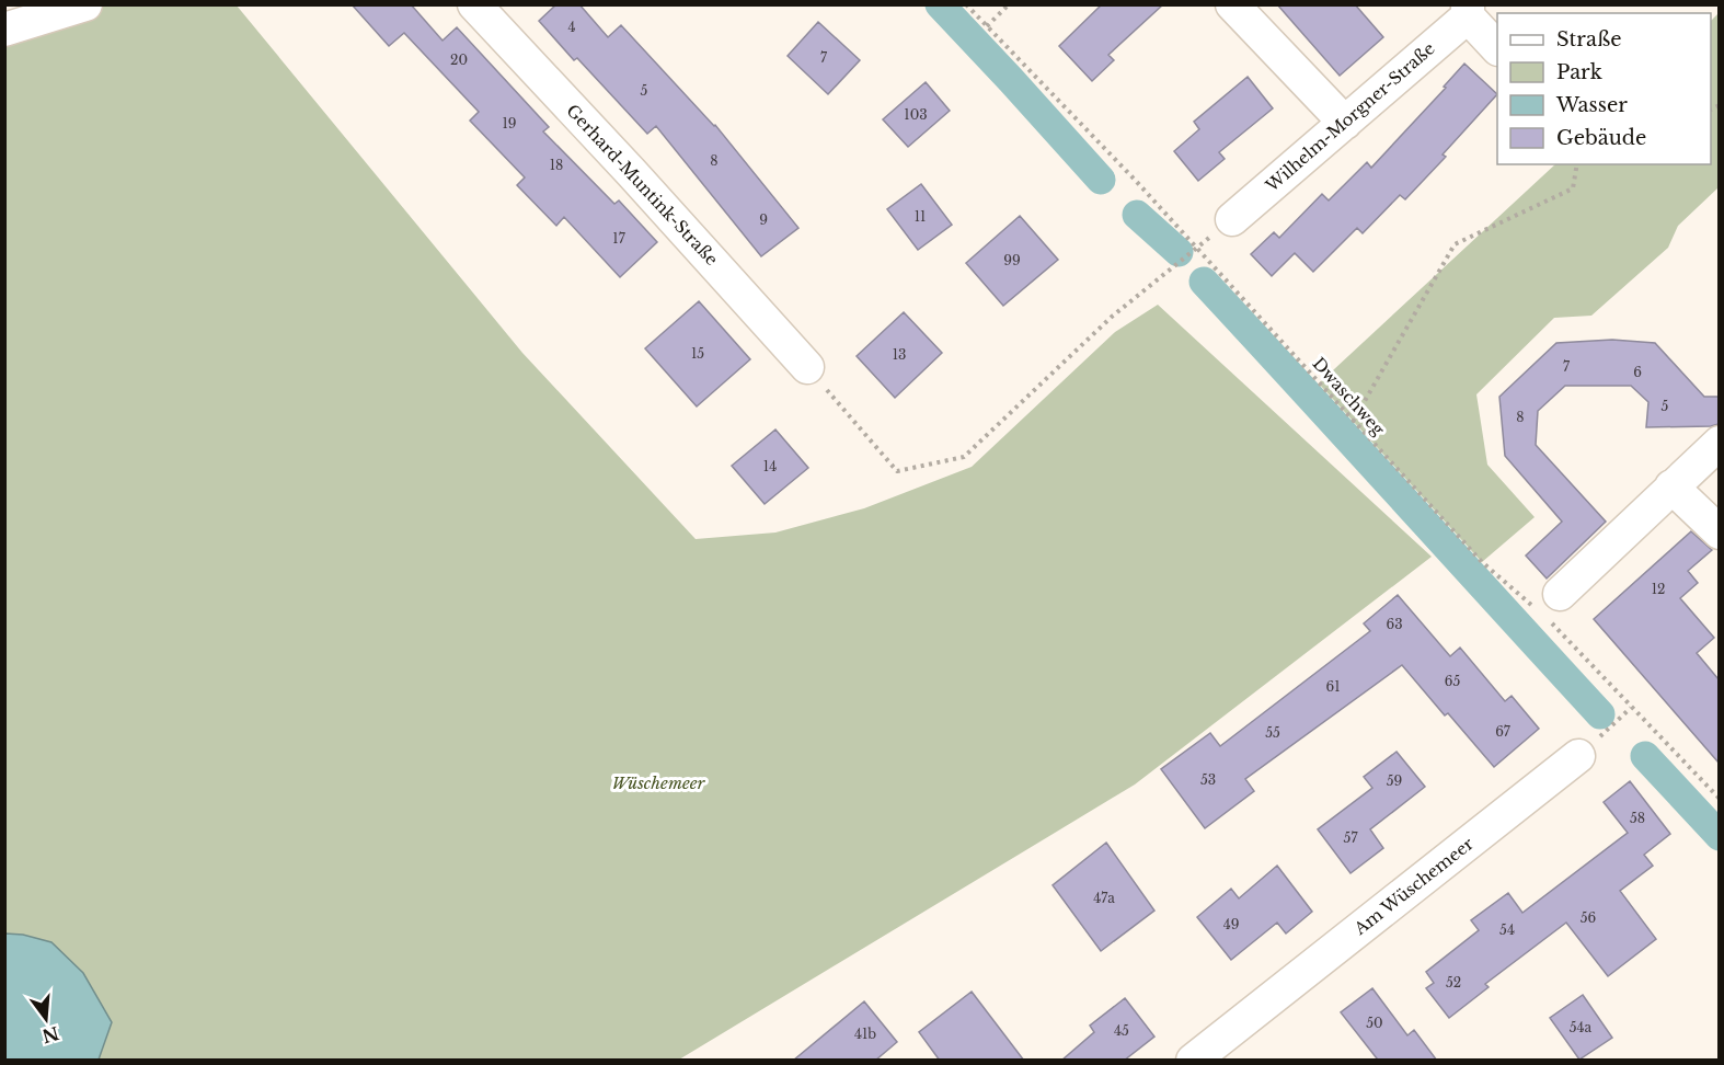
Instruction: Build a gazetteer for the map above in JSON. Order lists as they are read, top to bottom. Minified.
{"streets":{"street":["Wilhelm-Morgner-Straße","Gerhard-Muntink-Straße","Am Wüschemeer"],"path":["Dwaschweg"]},"parks":["Wüschemeer"],"house_numbers":["4","7","20","5","103","19","8","18","11","9","17","99","15","13","7","6","5","8","14","12","63","65","61","67","55","53","59","58","57","47a","56","49","54","52","50","54a","45","41b"],"legend":["Straße","Park","Wasser","Gebäude"],"north":"bottom"}
